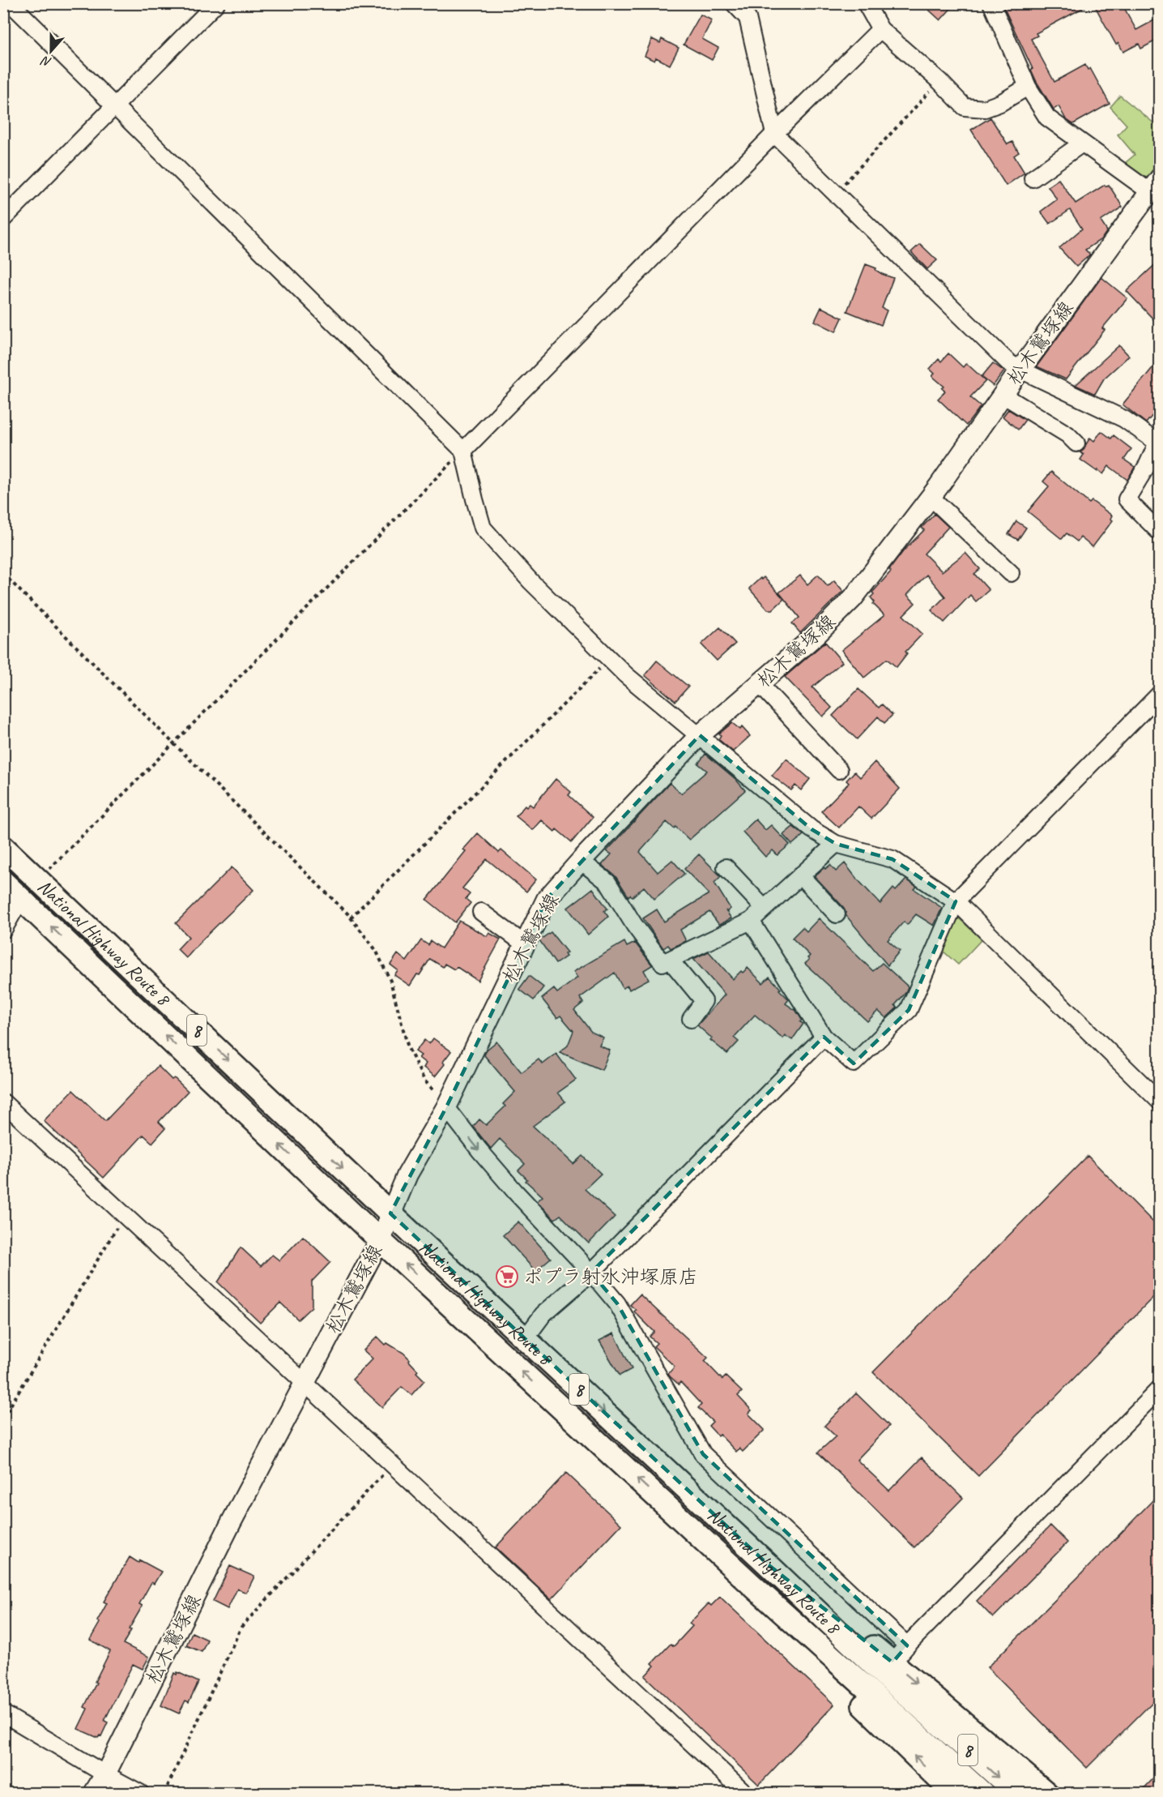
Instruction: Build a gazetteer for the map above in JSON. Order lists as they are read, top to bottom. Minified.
{"streets":{"highway":["National Highway Route 8","8"],"main road":["松木鷲塚線"]},"crossings":[["松木鷲塚線","National Highway Route 8"],["National Highway Route 8","8"]],"places":{"supermarket":["ポプラ射水沖塚原店"]},"north":"bottom"}
